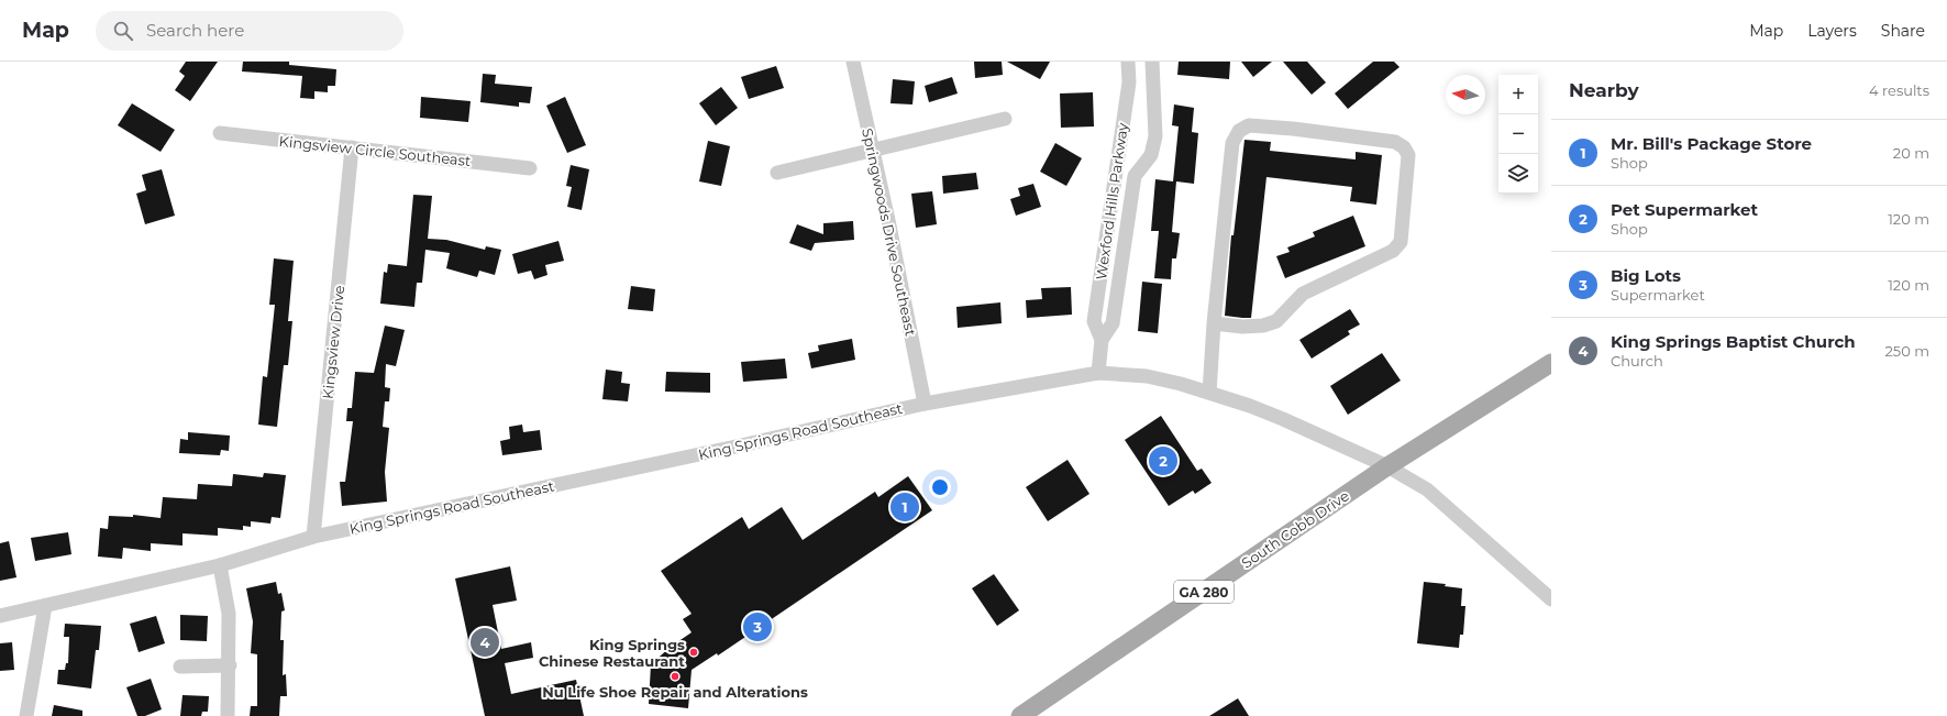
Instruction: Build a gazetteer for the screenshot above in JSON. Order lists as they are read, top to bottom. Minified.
{"streets":{"main road":["South Cobb Drive","GA 280"],"street":["Kingsview Circle Southeast","Wexford Hills Parkway","Springwoods Drive Southeast","Kingsview Drive","King Springs Road Southeast"]},"crossings":[["Kingsview Circle Southeast","Kingsview Drive"],["Wexford Hills Parkway","King Springs Road Southeast"],["Springwoods Drive Southeast","King Springs Road Southeast"],["Kingsview Drive","King Springs Road Southeast"],["King Springs Road Southeast","South Cobb Drive"]],"places":["King Springs Chinese Restaurant","Nu Life Shoe Repair and Alterations"],"north":"left","page":{"header":"Map","search":"Search here","nav":["Map","Layers","Share"],"heading":["Nearby","4 results"],"map_buttons":["+","−"],"list":[{"mark":"1","name":"Mr. Bill's Package Store","note":"Shop","value":"20 m"},{"mark":"2","name":"Pet Supermarket","note":"Shop","value":"120 m"},{"mark":"3","name":"Big Lots","note":"Supermarket","value":"120 m"},{"mark":"4","name":"King Springs Baptist Church","note":"Church","value":"250 m"}],"pins":["2","1","3","4"]}}
